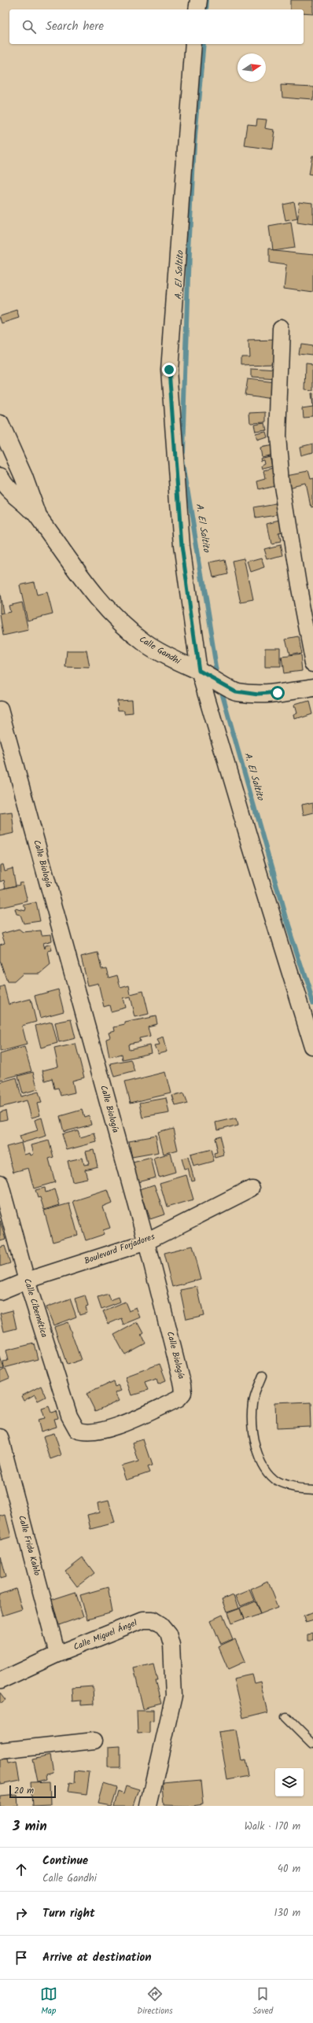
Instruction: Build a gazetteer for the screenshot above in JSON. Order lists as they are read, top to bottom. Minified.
{"streets":{"main road":["Calle Gandhi"],"street":["Calle Biología","Boulevard Forjadores","Calle Cibernética","Calle Frida Kahlo","Calle Miguel Ángel"]},"crossings":[["Calle Biología","Boulevard Forjadores"],["Calle Biología","Calle Cibernética"],["Boulevard Forjadores","Calle Cibernética"],["Calle Frida Kahlo","Calle Miguel Ángel"]],"water":["A. El Saltito"],"scale_bar":"20 m","north":"right","page":{"search":"Search here","scale":"20 m","heading":["3 min","Walk · 170 m"],"list":[["Continue","Calle Gandhi","40 m"],["Turn right","130 m"],"Arrive at destination"],"nav":["Map","Directions","Saved"]}}
